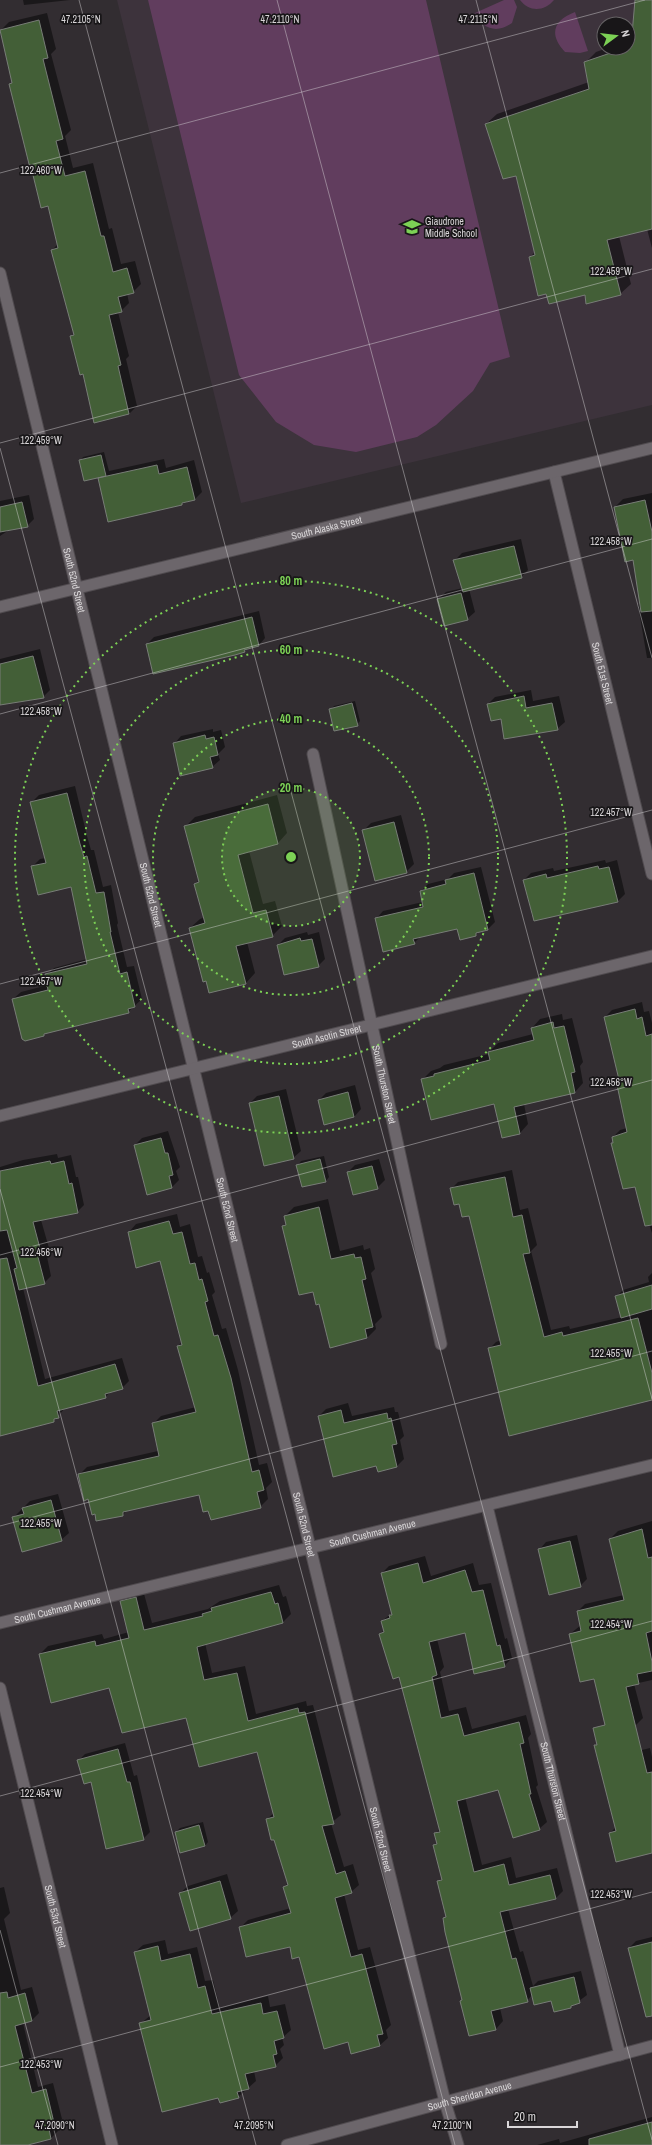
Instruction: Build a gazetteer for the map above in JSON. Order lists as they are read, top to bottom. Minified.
{"streets":{"street":["South Alaska Street","South 52nd Street","South 51st Street","South Asotin Street","South Thurston Street","South Cushman Avenue","South 53rd Street","South Sheridan Avenue"]},"crossings":[["South Alaska Street","South 52nd Street"],["South Alaska Street","South 51st Street"],["South 52nd Street","South Asotin Street"],["South 52nd Street","South Cushman Avenue"],["South 52nd Street","South Sheridan Avenue"],["South Asotin Street","South Thurston Street"],["South Thurston Street","South Cushman Avenue"],["South Thurston Street","South Sheridan Avenue"]],"places":{"school or university":["Giaudrone Middle School"]},"scale_bar":"20 m","north":"right","coordinates":["47.2105°N","47.2110°N","47.2115°N","122.460°W","122.459°W","122.458°W","122.457°W","122.456°W","122.455°W","122.454°W","122.453°W","47.2090°N","47.2095°N","47.2100°N"],"rings":["80 m","60 m","40 m","20 m"]}
